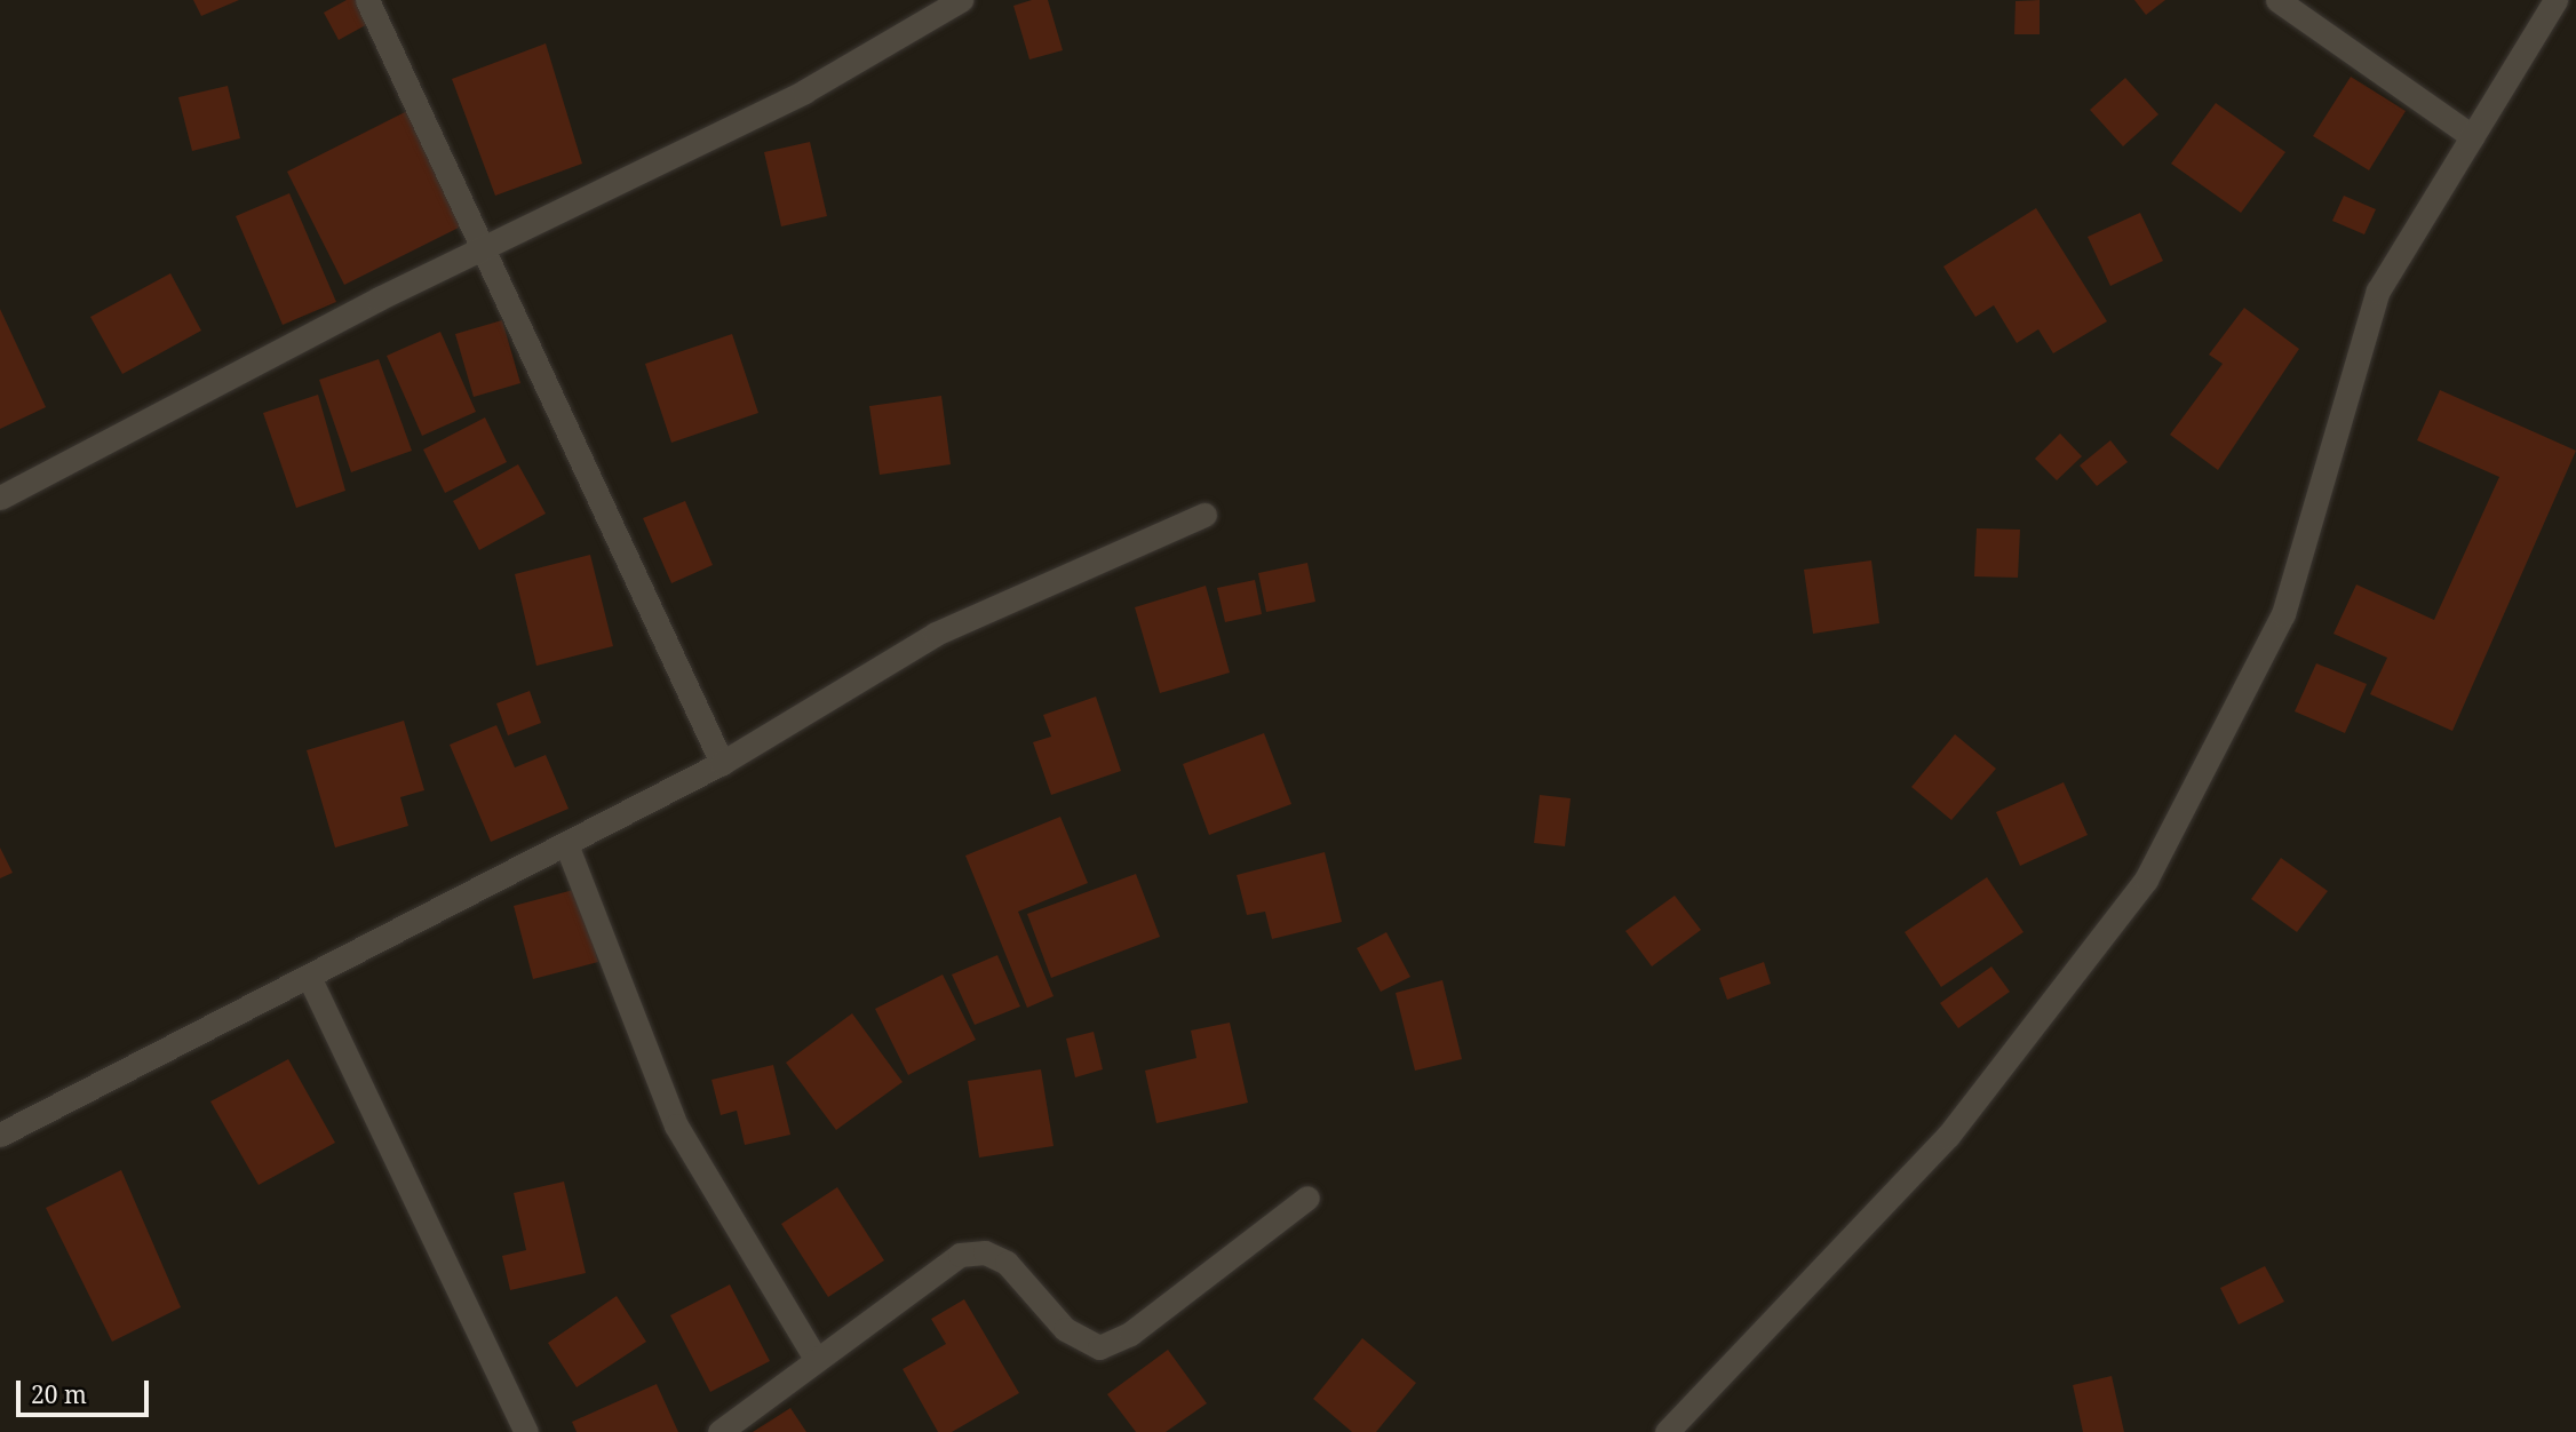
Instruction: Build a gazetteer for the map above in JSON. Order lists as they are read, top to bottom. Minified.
{"scale_bar":"20 m"}
